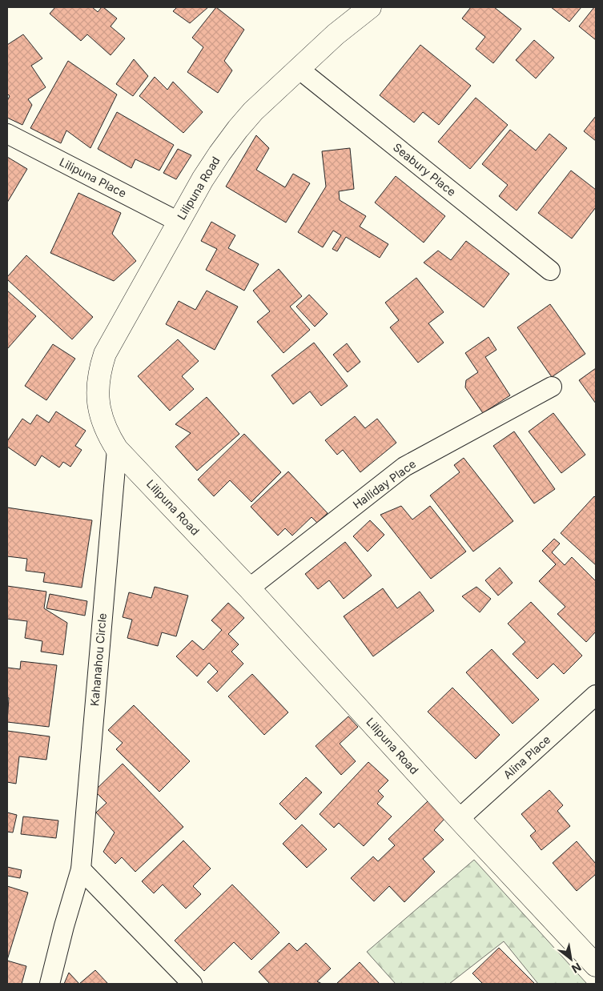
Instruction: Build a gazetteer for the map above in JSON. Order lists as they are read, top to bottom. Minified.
{"streets":{"street":["Seabury Place","Lilipuna Place","Lilipuna Road","Halliday Place","Kahanahou Circle","Alina Place"]},"crossings":[["Seabury Place","Lilipuna Road"],["Lilipuna Place","Lilipuna Road"],["Lilipuna Road","Halliday Place"],["Lilipuna Road","Kahanahou Circle"],["Lilipuna Road","Alina Place"]],"north":"bottom right"}
